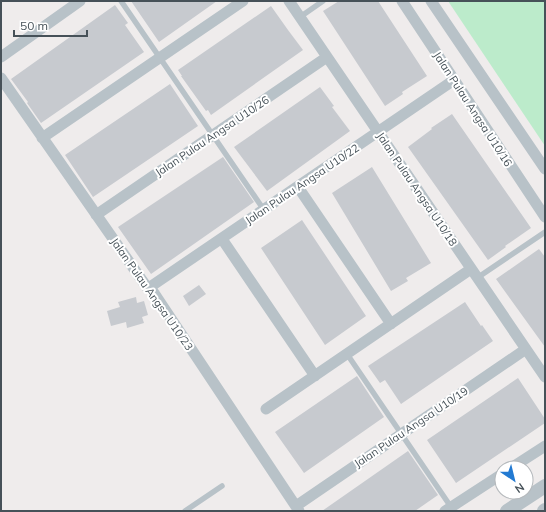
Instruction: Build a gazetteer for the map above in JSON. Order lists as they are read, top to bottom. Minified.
{"streets":{"street":["Jalan Pulau Angsa U10/16","Jalan Pulau Angsa U10/26","Jalan Pulau Angsa U10/22","Jalan Pulau Angsa U10/18","Jalan Pulau Angsa U10/23","Jalan Pulau Angsa U10/19"]},"crossings":[["Jalan Pulau Angsa U10/16","Jalan Pulau Angsa U10/22"],["Jalan Pulau Angsa U10/26","Jalan Pulau Angsa U10/18"],["Jalan Pulau Angsa U10/26","Jalan Pulau Angsa U10/23"],["Jalan Pulau Angsa U10/22","Jalan Pulau Angsa U10/18"],["Jalan Pulau Angsa U10/22","Jalan Pulau Angsa U10/23"],["Jalan Pulau Angsa U10/18","Jalan Pulau Angsa U10/19"],["Jalan Pulau Angsa U10/23","Jalan Pulau Angsa U10/19"]],"scale_bar":"50 m","north":"bottom right"}
